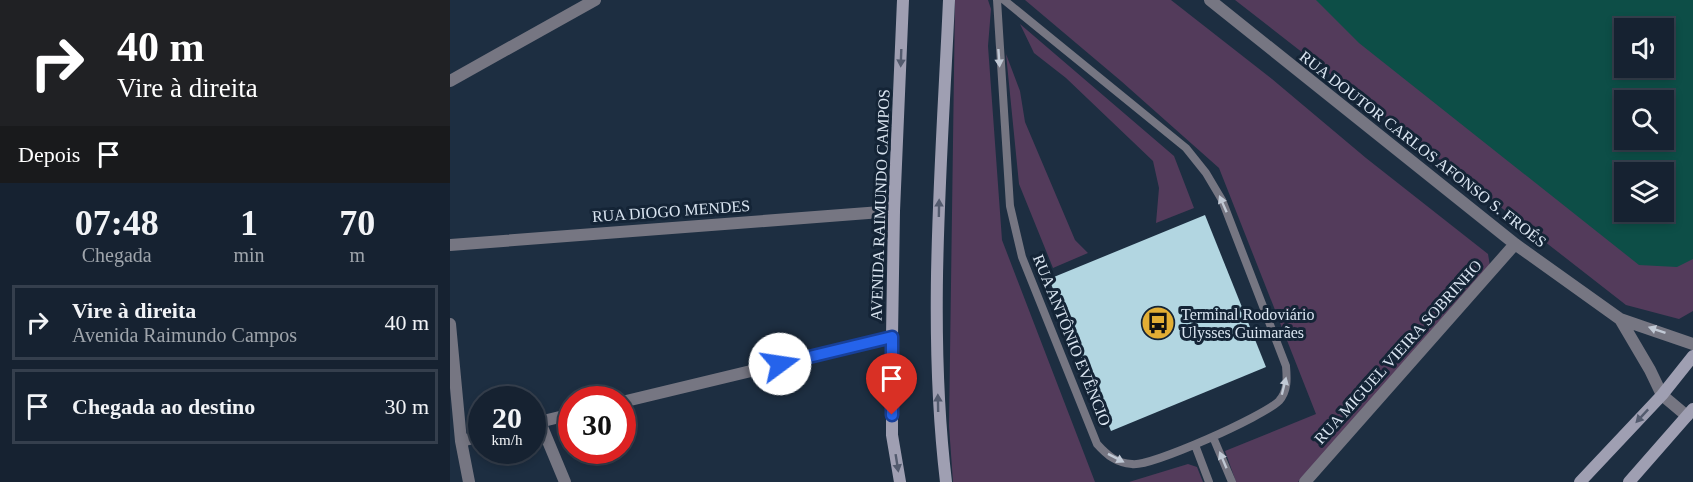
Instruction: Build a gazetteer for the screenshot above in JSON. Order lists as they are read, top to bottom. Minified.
{"streets":{"street":["RUA DOUTOR CARLOS AFONSO S. FROÉS","AVENIDA RAIMUNDO CAMPOS","RUA DIOGO MENDES","RUA MIGUEL VIEIRA SOBRINHO"],"lane":["RUA ANTÔNIO EVÊNCIO"]},"crossings":[["RUA DOUTOR CARLOS AFONSO S. FROÉS","RUA MIGUEL VIEIRA SOBRINHO"],["AVENIDA RAIMUNDO CAMPOS","RUA DIOGO MENDES"]],"places":{"bus stop":["Terminal Rodoviário Ulysses Guimarães"]},"page":{"turn":["40 m","Vire à direita"],"then":"Depois","eta":["07:48","Chegada","1","min","70","m"],"list":[{"name":"Vire à direita","note":"Avenida Raimundo Campos","value":"40 m"},{"name":"Chegada ao destino","value":"30 m"}],"speed":"20 km/h","limit":"30"}}
